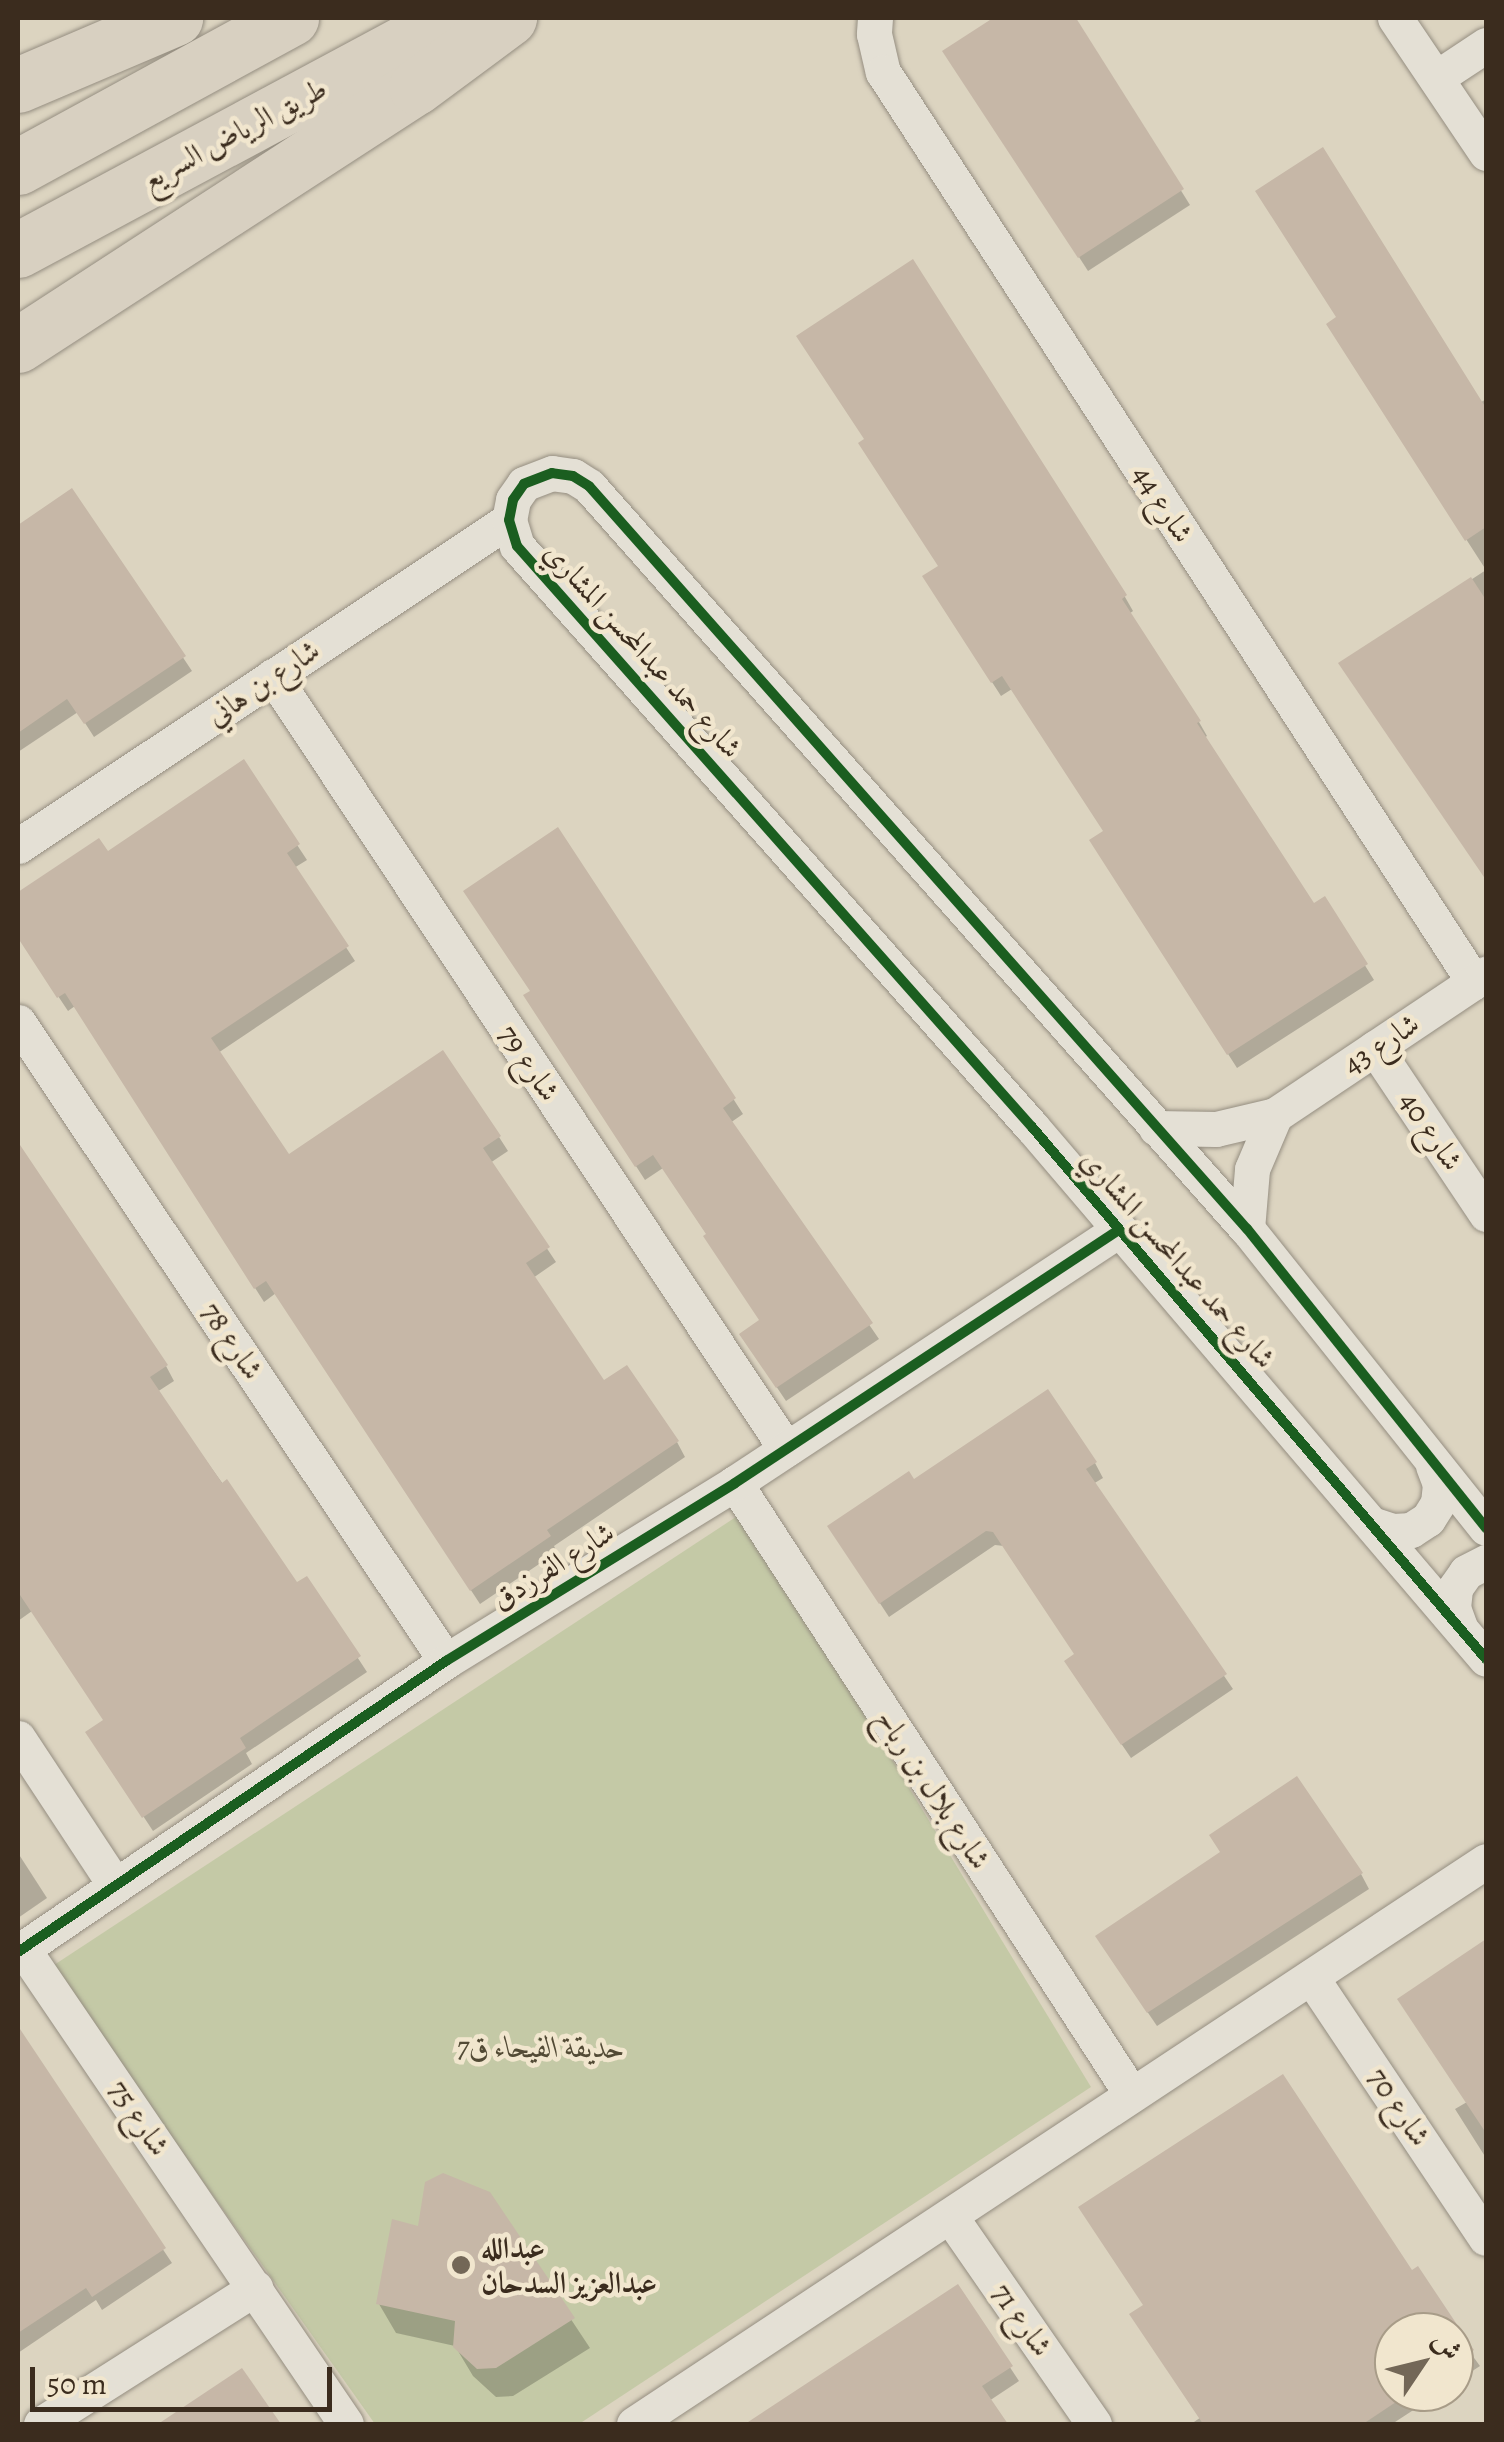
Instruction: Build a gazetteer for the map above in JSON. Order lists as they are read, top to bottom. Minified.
{"streets":{"highway":["طريق الرياض السريع"],"street":["شارع 44","شارع حمد عبدالمحسن المشاري","شارع بن هاني","شارع 43","شارع 79","شارع 40","شارع 78","شارع الفرزدق","شارع بلال بن رباح","شارع 70","شارع 75","شارع 71"]},"crossings":[["شارع 44","شارع 43"],["شارع حمد عبدالمحسن المشاري","شارع بن هاني"],["شارع حمد عبدالمحسن المشاري","شارع الفرزدق"],["شارع بن هاني","شارع 79"],["شارع 43","شارع 40"],["شارع 79","شارع الفرزدق"],["شارع 78","شارع الفرزدق"],["شارع الفرزدق","شارع بلال بن رباح"],["شارع الفرزدق","شارع 75"]],"parks":["حديقة الفيحاء ق7"],"places":["عبدالله عبدالعزيز السدحان"],"scale_bar":"50 m","north":"top right"}
